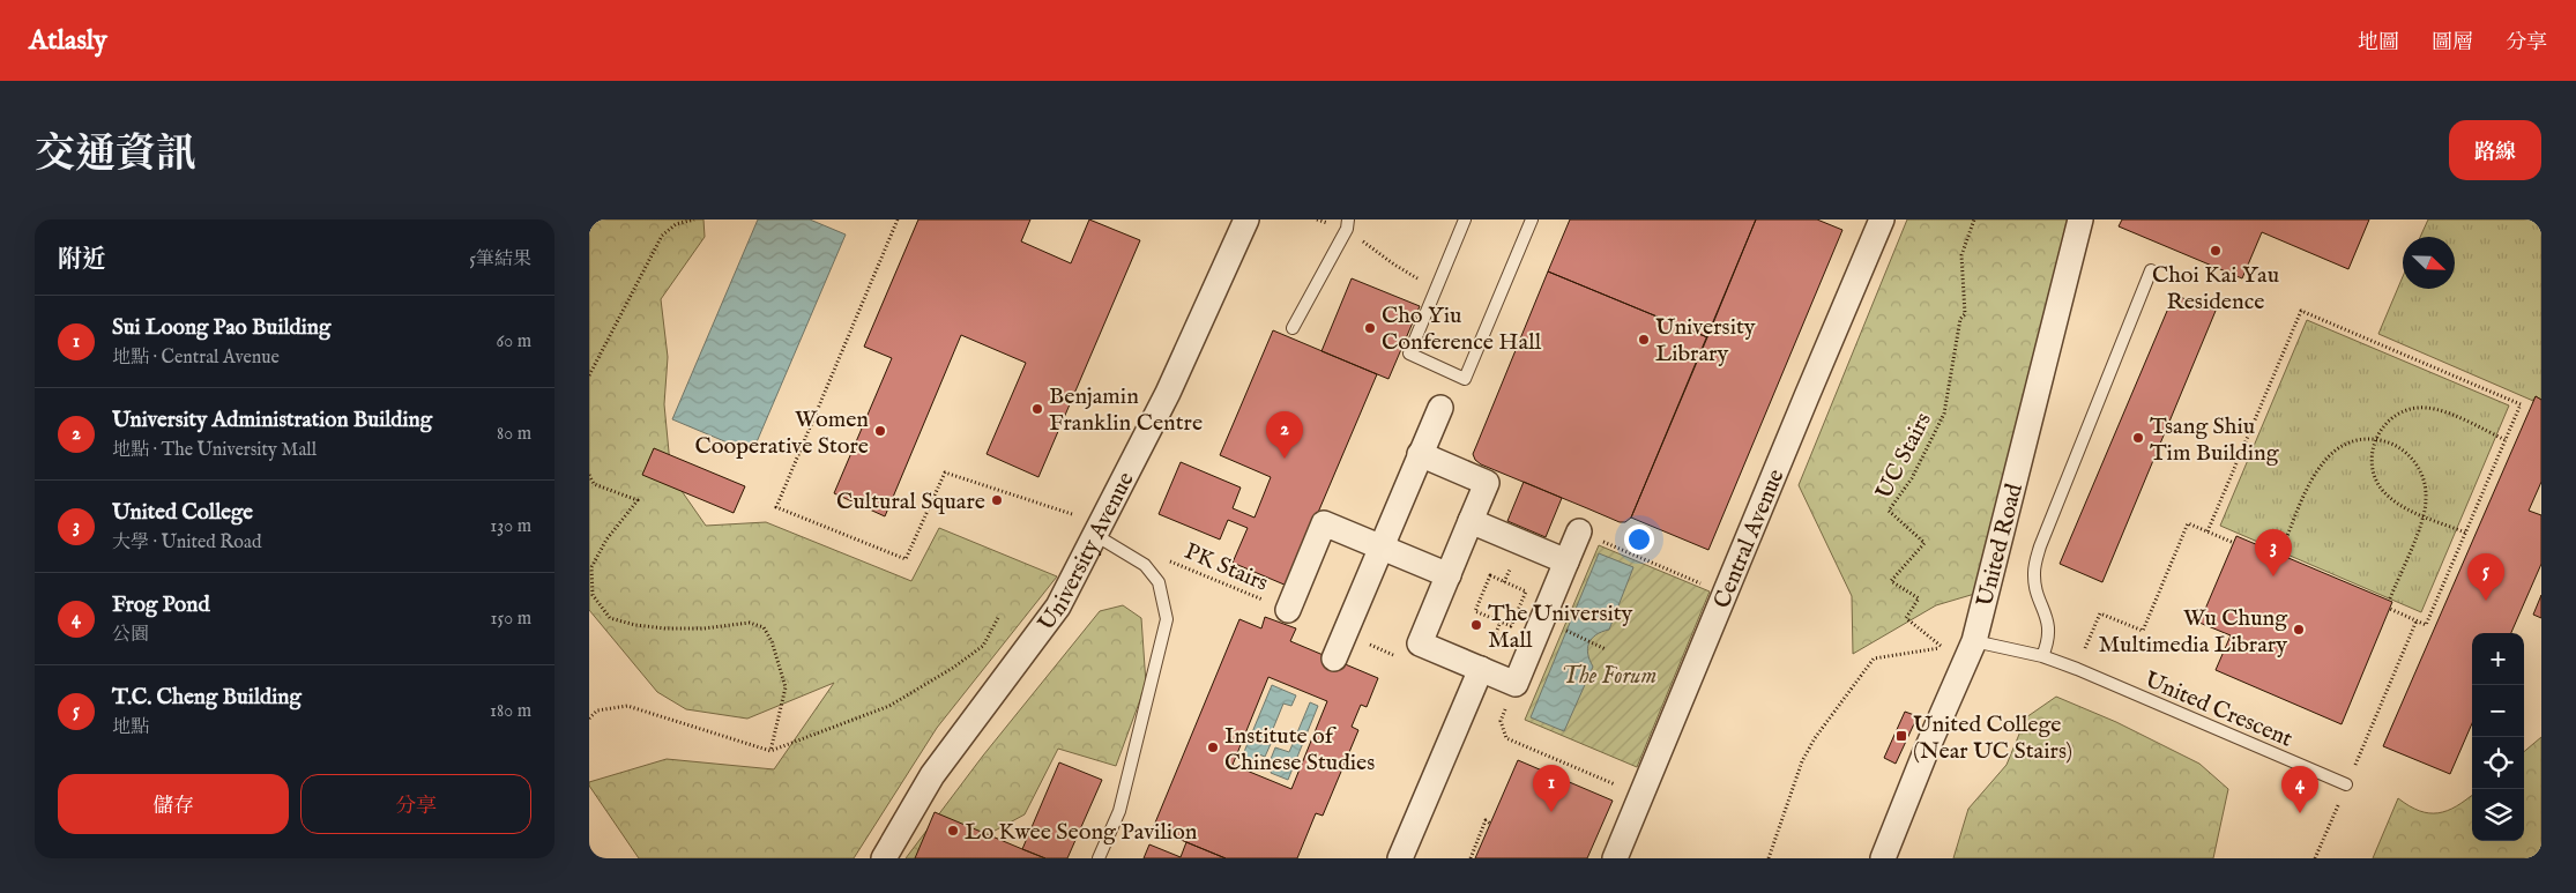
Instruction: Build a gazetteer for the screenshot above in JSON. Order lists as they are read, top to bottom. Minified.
{"streets":{"street":["Central Avenue","United Road","University Avenue"],"lane":["United Crescent"],"path":["UC Stairs","PK Stairs"]},"crossings":[["United Road","United Crescent"]],"parks":["The Forum"],"places":{"other":["Choi Kai Yau Residence","Cho Yiu Conference Hall","University Library","Benjamin Franklin Centre","Women Cooperative Store","Tsang Shiu Tim Building","Cultural Square","The University Mall","Wu Chung Multimedia Library","Institute of Chinese Studies","Lo Kwee Seong Pavilion"],"transit":["United College (Near UC Stairs)"]},"north":"bottom right","page":{"header":"Atlasly","nav":["地圖","圖層","分享"],"title":"交通資訊","buttons":["路線",["儲存","分享"]],"heading":["附近","5筆結果"],"list":[{"mark":"1","name":"Sui Loong Pao Building","note":"地點 · Central Avenue","value":"60 m"},{"mark":"2","name":"University Administration Building","note":"地點 · The University Mall","value":"80 m"},{"mark":"3","name":"United College","note":"大學 · United Road","value":"130 m"},{"mark":"4","name":"Frog Pond","note":"公園","value":"150 m"},{"mark":"5","name":"T.C. Cheng Building","note":"地點","value":"180 m"}],"pins":["2","3","5","1","4"],"map_buttons":["+","−"]}}
